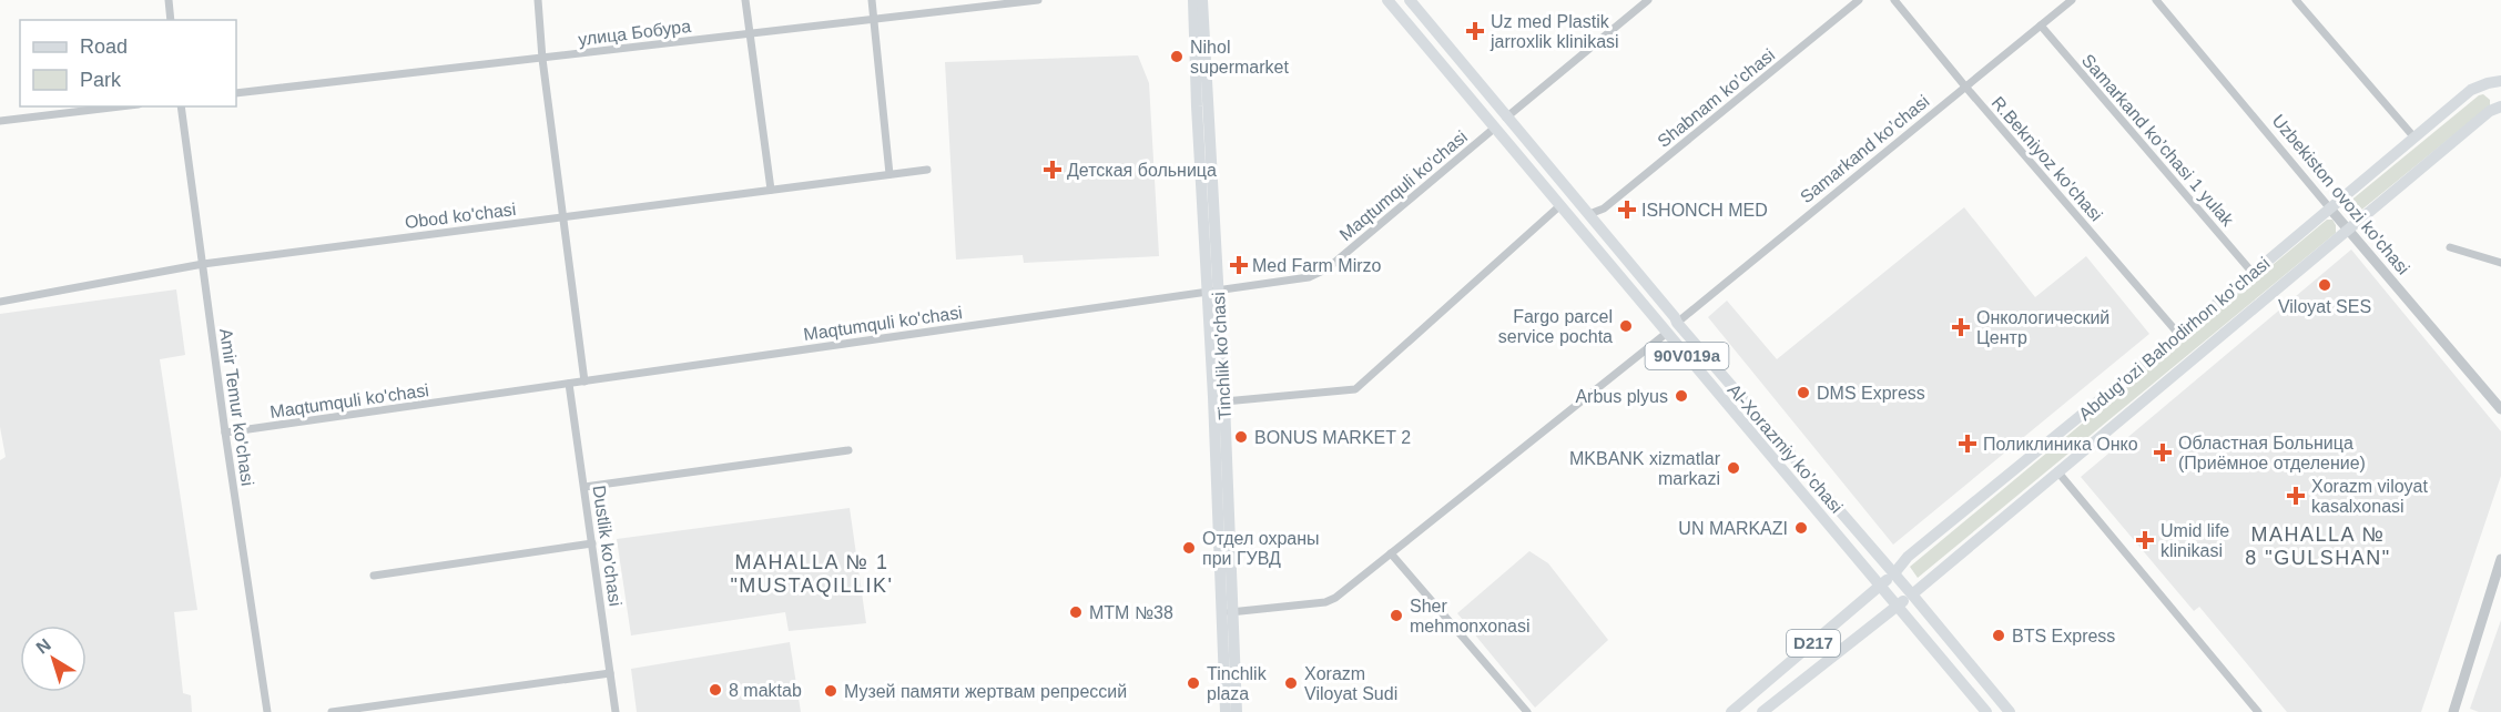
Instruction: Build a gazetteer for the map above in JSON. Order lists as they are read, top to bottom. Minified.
{"streets":{"main road":["Abdug’ozi Bahodirhon ko’chasi","Tinchlik ko'chasi","90V019a","Al-Xorazmiy ko’chasi","D217"],"street":["улица Бобура","Shabnam ko’chasi","Samarkand ko’chasi 1 yulak","Samarkand ko’chasi","R.Bekniyoz ko'chasi","Maqtumquli ko'chasi","Uzbekiston ovozi ko'chasi","Obod ko'chasi","Amir Temur ko'chasi","Dustlik ko'chasi"]},"crossings":[["Shabnam ko’chasi","Al-Xorazmiy ko’chasi"],["Samarkand ko’chasi 1 yulak","Samarkand ko’chasi"],["Samarkand ko’chasi 1 yulak","Abdug’ozi Bahodirhon ko’chasi"],["Samarkand ko’chasi","R.Bekniyoz ko'chasi"],["Samarkand ko’chasi","Al-Xorazmiy ko’chasi"],["R.Bekniyoz ko'chasi","Abdug’ozi Bahodirhon ko’chasi"],["Maqtumquli ko'chasi","Tinchlik ko'chasi"],["Maqtumquli ko'chasi","Amir Temur ko'chasi"],["Maqtumquli ko'chasi","Al-Xorazmiy ko’chasi"],["Maqtumquli ko'chasi","Dustlik ko'chasi"],["Uzbekiston ovozi ko'chasi","Abdug’ozi Bahodirhon ko’chasi"],["Obod ko'chasi","Amir Temur ko'chasi"],["Abdug’ozi Bahodirhon ko’chasi","Al-Xorazmiy ko’chasi"]],"districts":["MAHALLA № 8 \"GULSHAN\"","MAHALLA № 1 \"MUSTAQILLIK'"],"places":{"health":["Uz med Plastik jarroxlik klinikasi","Детская больница","ISHONCH MED","Med Farm Mirzo","Онкологический Центр","Поликлиника Онко","Областная Больница (Приёмное отделение)","Xorazm viloyat kasalxonasi","Umid life klinikasi"],"other":["Nihol supermarket","Viloyat SES","Fargo parcel service pochta","DMS Express","Arbus plyus","BONUS MARKET 2","MKBANK xizmatlar markazi","UN MARKAZI","Отдел охраны при ГУВД","МТМ №38","Sher mehmonxonasi","BTS Express","Tinchlik plaza","Xorazm Viloyat Sudi","8 maktab","Музей памяти жертвам репрессий"]},"legend":["Road","Park"],"north":"top left"}
